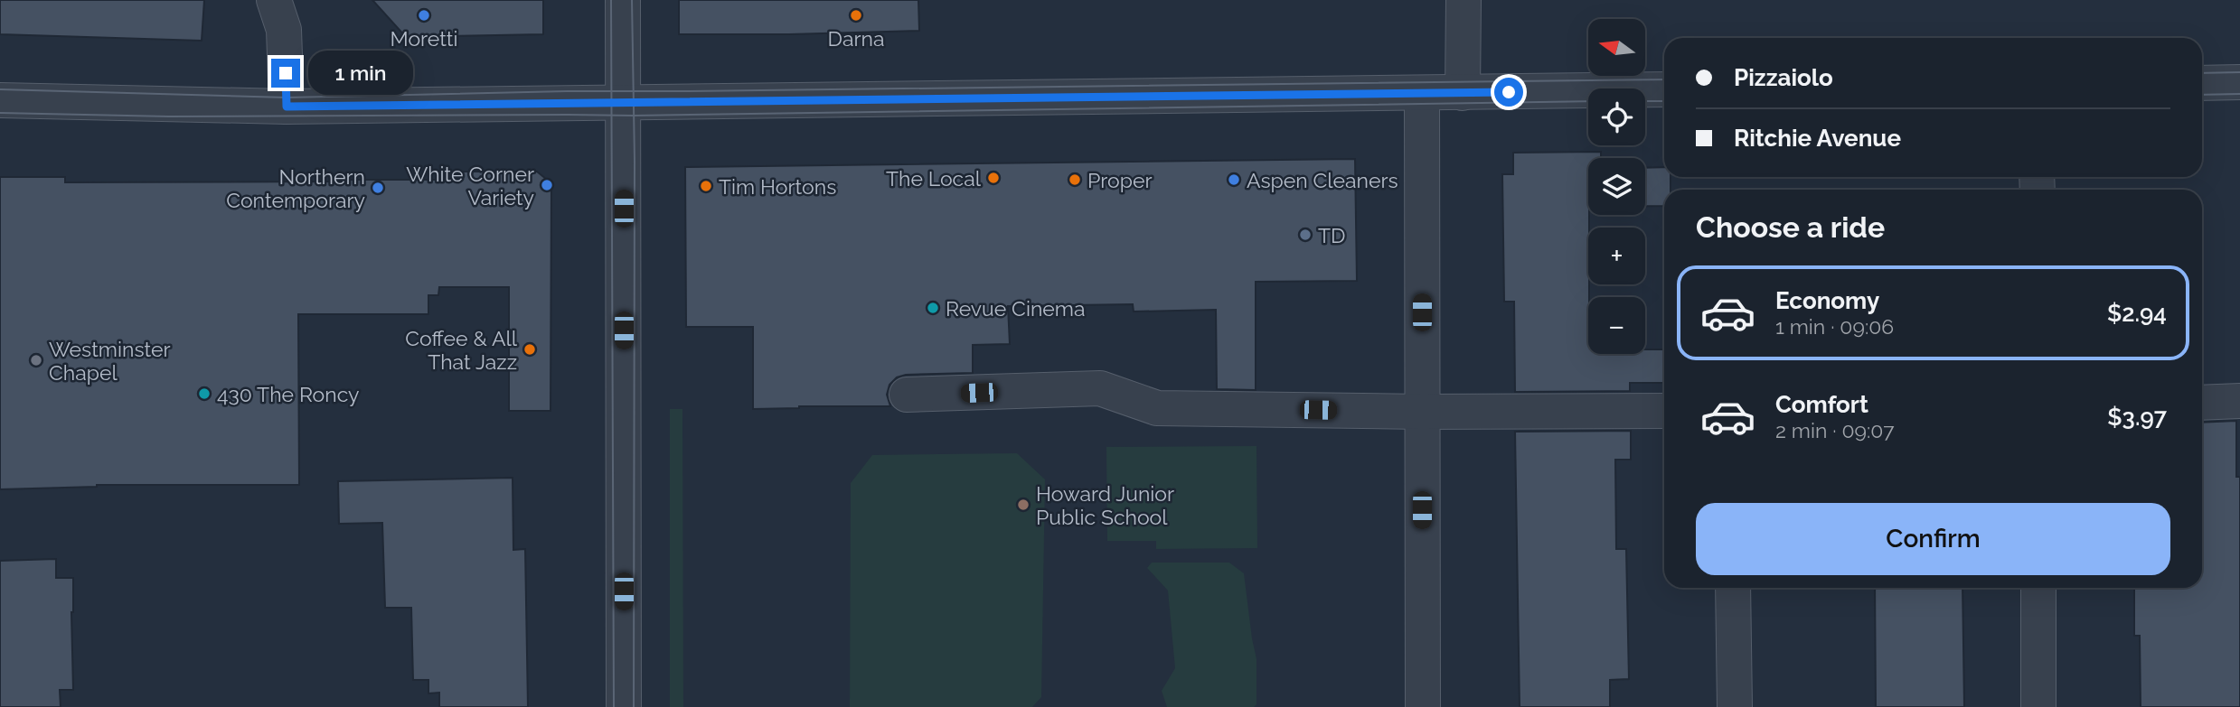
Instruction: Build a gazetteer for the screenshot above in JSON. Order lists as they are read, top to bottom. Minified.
{"places":["Moretti","Darna","The Local","Proper","Aspen Cleaners","White Corner Variety","Tim Hortons","Northern Contemporary","TD","Revue Cinema","Coffee & All That Jazz","Westminster Chapel","430 The Roncy","Howard Junior Public School"],"north":"left","page":{"map_buttons":["+","−"],"banner":["Pizzaiolo","Ritchie Avenue"],"bubble":"1 min","heading":"Choose a ride","list":[{"name":"Economy","note":"1 min · 09:06","value":"$2.94"},{"name":"Comfort","note":"2 min · 09:07","value":"$3.97"}],"buttons":"Confirm"}}
